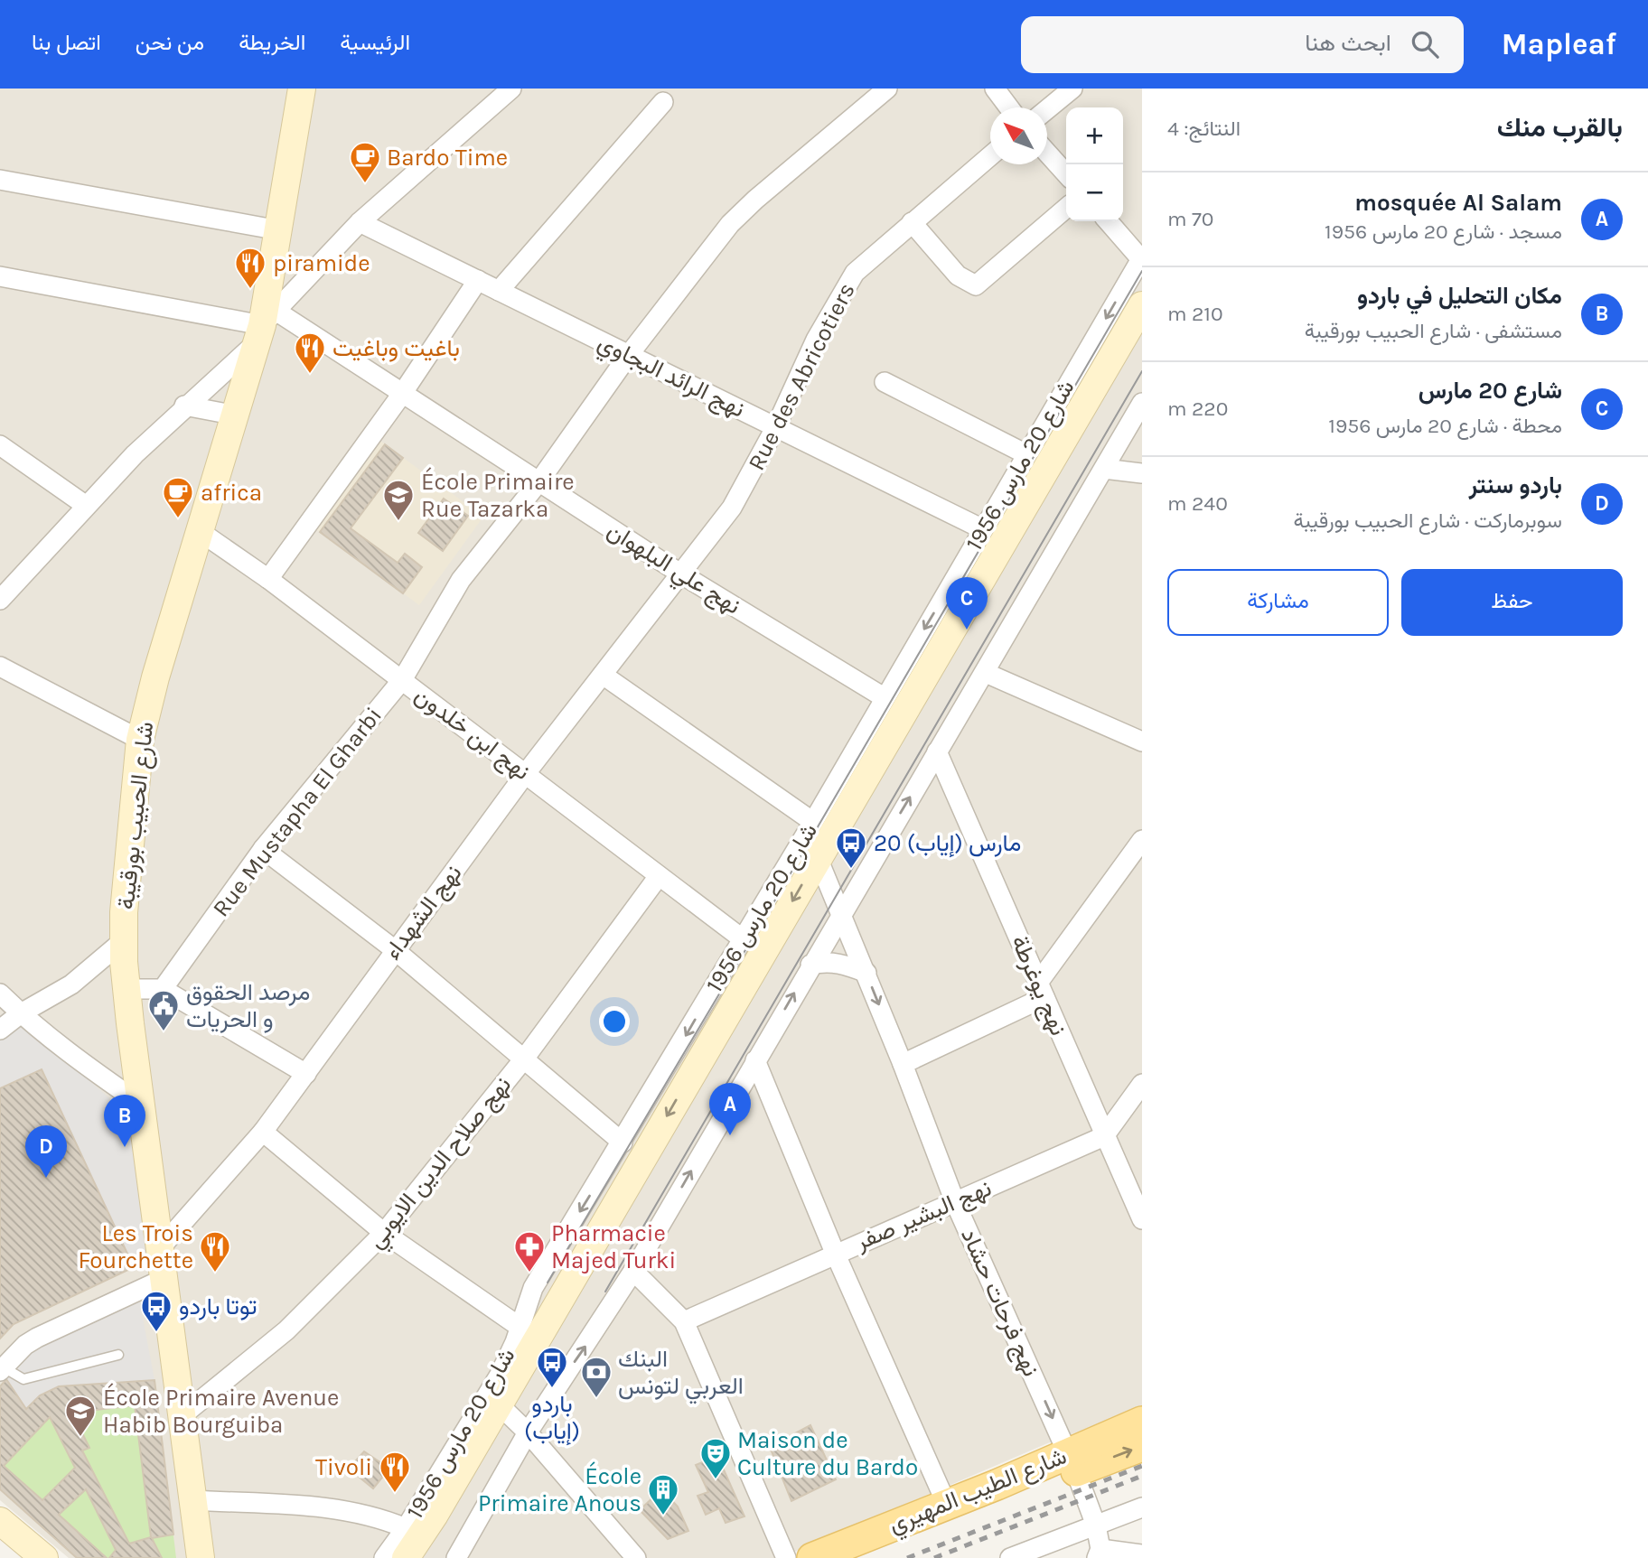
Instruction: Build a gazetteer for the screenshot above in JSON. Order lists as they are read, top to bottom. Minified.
{"streets":{"main road":["شارع 20 مارس 1956","شارع الحبيب بورقيبة","شارع الطيب المهيري"],"street":["نهج الرائد البجاوي","Rue des Abricotiers","نهج علي البلهوان","نهج ابن خلدون","Rue Mustapha El Gharbi","نهج الشهداء","نهج يوغرطة","نهج صلاح الدين الايوبي","نهج البشير صفر","نهج فرحات حشاد"]},"crossings":[["نهج الرائد البجاوي","Rue des Abricotiers"],["نهج الرائد البجاوي","شارع 20 مارس 1956"],["نهج الرائد البجاوي","Rue Mustapha El Gharbi"],["Rue des Abricotiers","نهج علي البلهوان"],["Rue des Abricotiers","نهج الشهداء"],["شارع 20 مارس 1956","نهج علي البلهوان"],["شارع 20 مارس 1956","نهج ابن خلدون"],["شارع 20 مارس 1956","نهج يوغرطة"],["شارع 20 مارس 1956","نهج فرحات حشاد"],["نهج علي البلهوان","Rue Mustapha El Gharbi"],["نهج علي البلهوان","شارع الحبيب بورقيبة"],["نهج علي البلهوان","نهج الشهداء"],["نهج ابن خلدون","Rue Mustapha El Gharbi"],["نهج ابن خلدون","شارع الحبيب بورقيبة"],["نهج ابن خلدون","نهج الشهداء"],["نهج ابن خلدون","نهج صلاح الدين الايوبي"],["شارع الحبيب بورقيبة","نهج الشهداء"],["شارع الحبيب بورقيبة","نهج صلاح الدين الايوبي"],["نهج يوغرطة","نهج البشير صفر"],["نهج البشير صفر","نهج فرحات حشاد"],["نهج فرحات حشاد","شارع الطيب المهيري"]],"places":{"cafe":["Bardo Time","africa"],"restaurant":["piramide","باغيت وباغيت","Les Trois Fourchette","Tivoli"],"school or university":["École Primaire Rue Tazarka","École Primaire Avenue Habib Bourguiba"],"bus stop":["20 مارس (إياب)","توتا باردو","باردو (إياب)"],"public building":["مرصد الحقوق و الحريات"],"pharmacy":["Pharmacie Majed Turki"],"bank":["البنك العربي لتونس"],"theatre":["Maison de Culture du Bardo"],"building":["École Primaire Anous"]},"north":"top left","page":{"header":"Mapleaf","search":"ابحث هنا","nav":["الرئيسية","الخريطة","من نحن","اتصل بنا"],"heading":["بالقرب منك","النتائج: 4"],"map_buttons":["+","−"],"list":[{"mark":"A","name":"mosquée Al Salam","note":"مسجد · شارع 20 مارس 1956","value":"70 m"},{"mark":"B","name":"مكان التحليل في باردو","note":"مستشفى · شارع الحبيب بورقيبة","value":"210 m"},{"mark":"C","name":"شارع 20 مارس","note":"محطة · شارع 20 مارس 1956","value":"220 m"},{"mark":"D","name":"باردو سنتر","note":"سوبرماركت · شارع الحبيب بورقيبة","value":"240 m"}],"buttons":["حفظ","مشاركة"],"pins":["C","A","B","D"]}}
